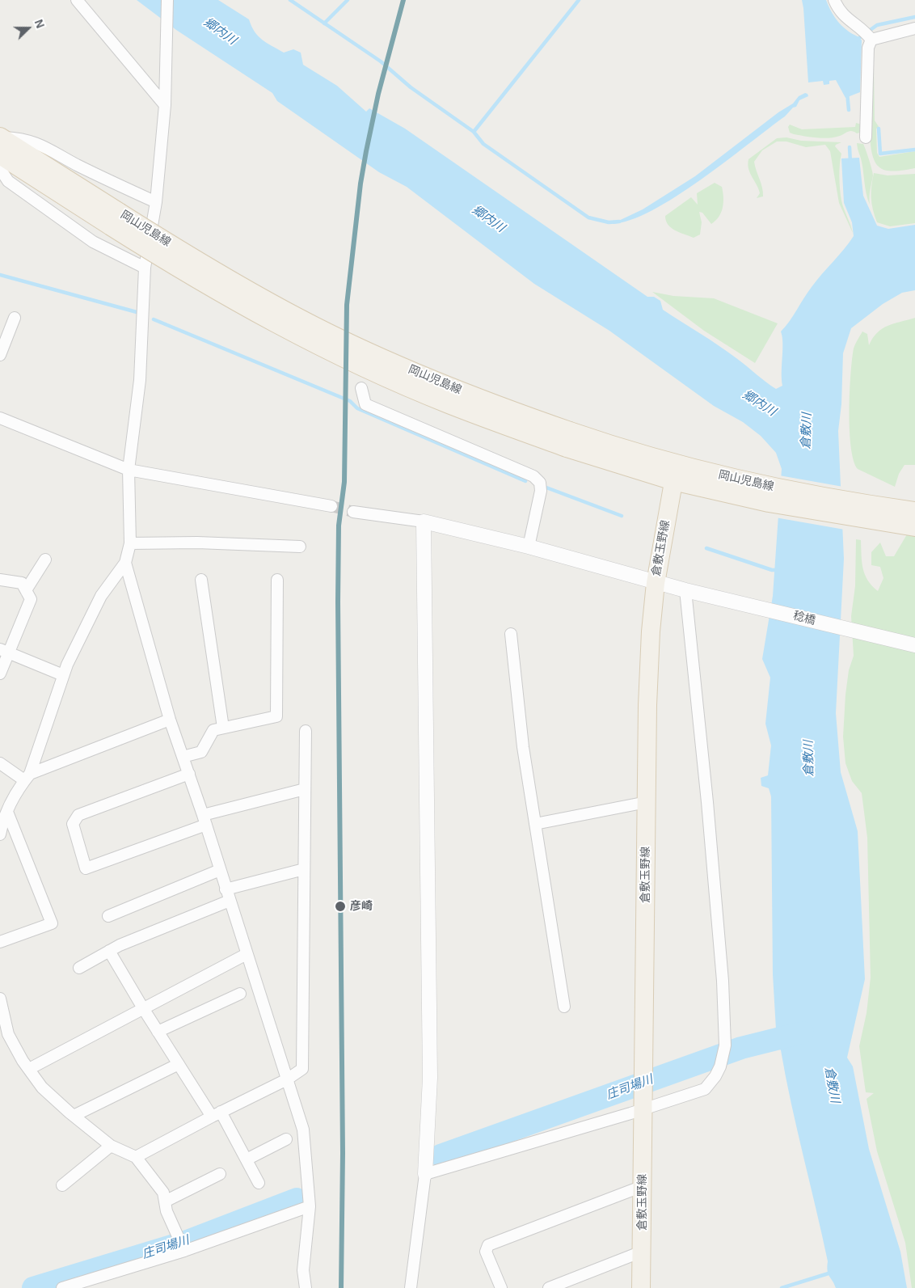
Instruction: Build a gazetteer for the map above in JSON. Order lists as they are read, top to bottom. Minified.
{"streets":{"main road":["岡山児島線","倉敷玉野線"],"street":["稔橋"]},"crossings":[["岡山児島線","倉敷玉野線"],["倉敷玉野線","稔橋"]],"water":["郷内川","倉敷川","庄司場川"],"places":["彦崎"],"north":"right"}
